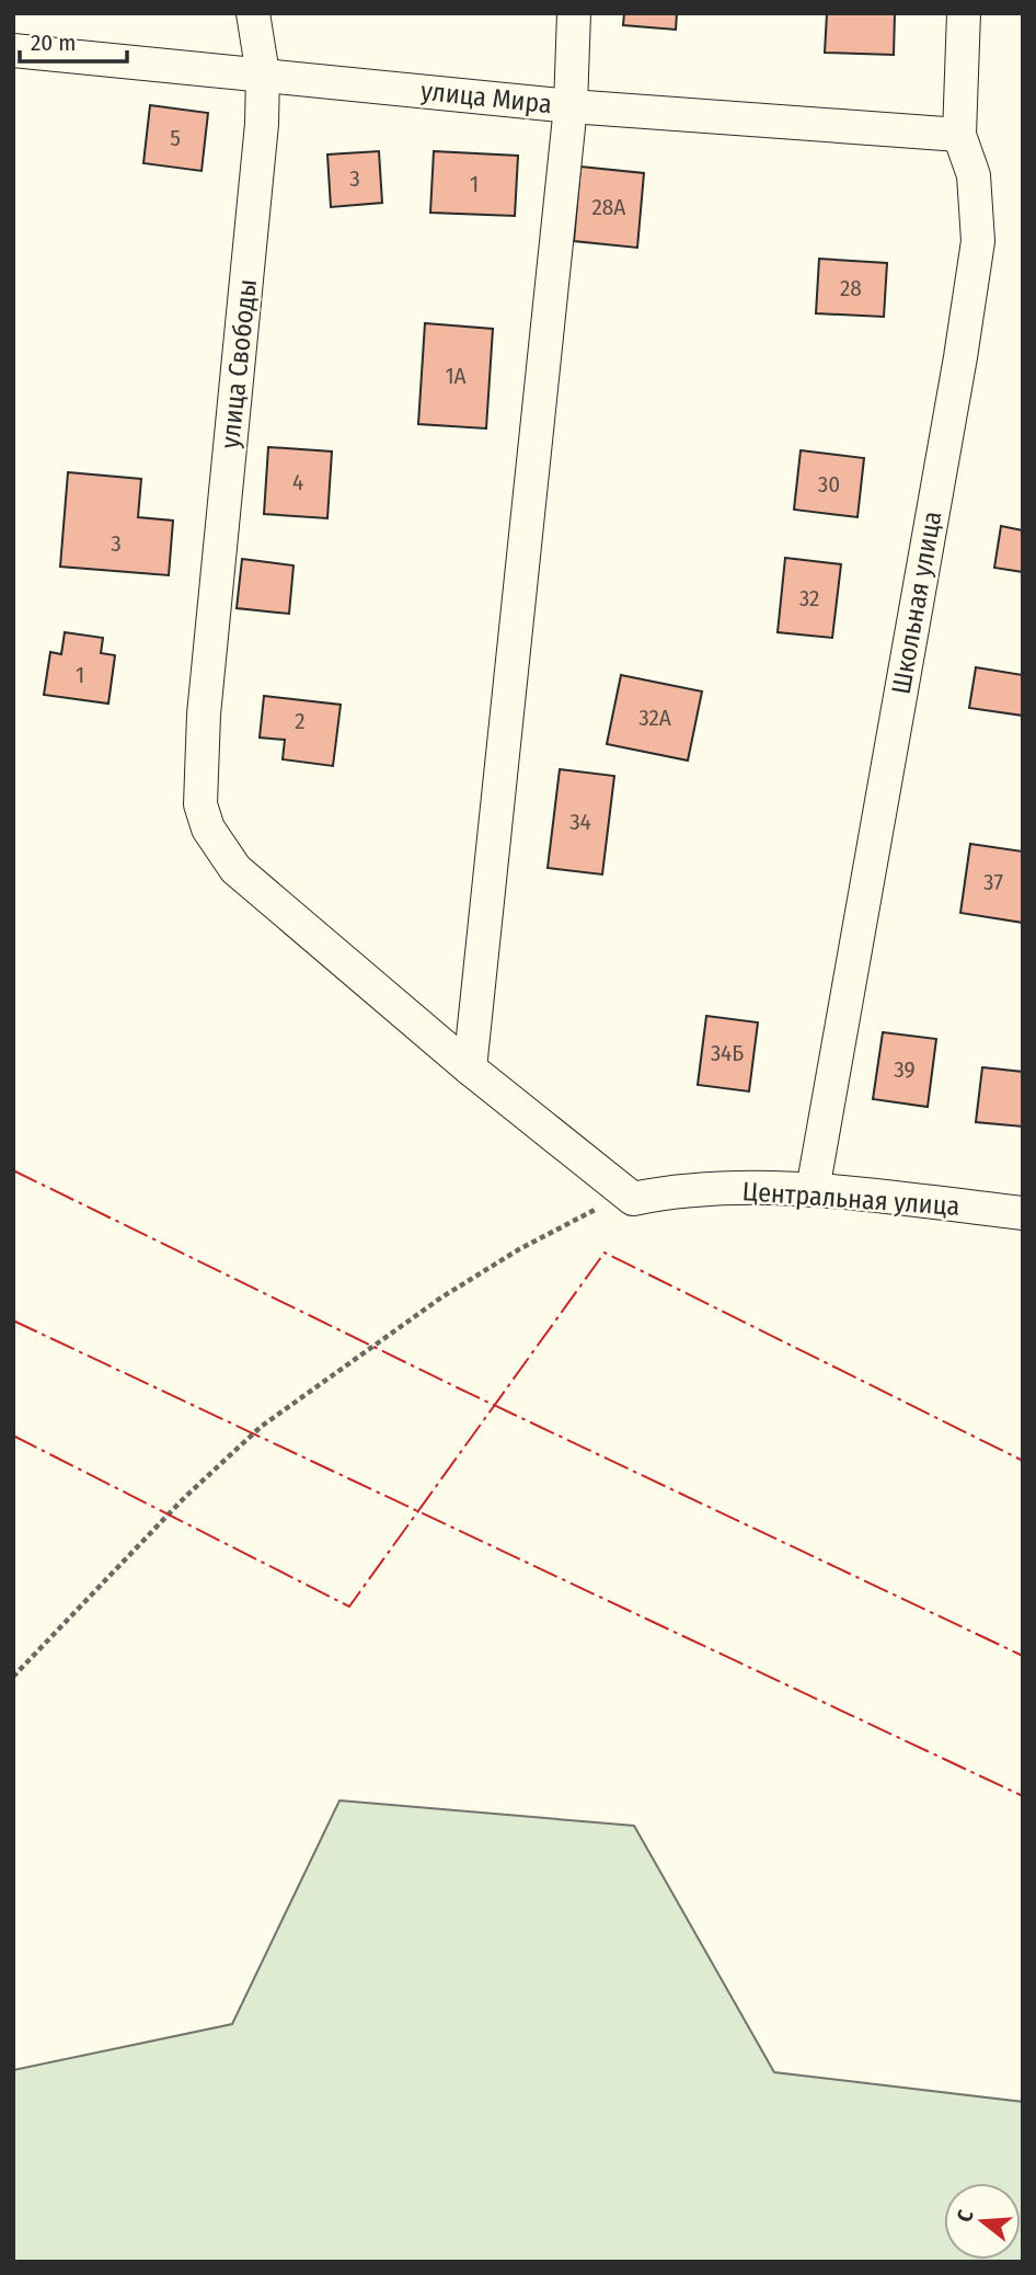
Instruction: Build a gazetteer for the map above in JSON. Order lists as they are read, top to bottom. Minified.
{"streets":{"street":["улица Мира","улица Свободы","Школьная улица","Центральная улица"]},"crossings":[["улица Мира","улица Свободы"],["улица Мира","Школьная улица"],["улица Свободы","Центральная улица"],["Школьная улица","Центральная улица"]],"house_numbers":["5","3","1","28А","28","1А","4","30","3","32","1","32А","2","34","37","34Б","39"],"scale_bar":"20 m","north":"left"}
